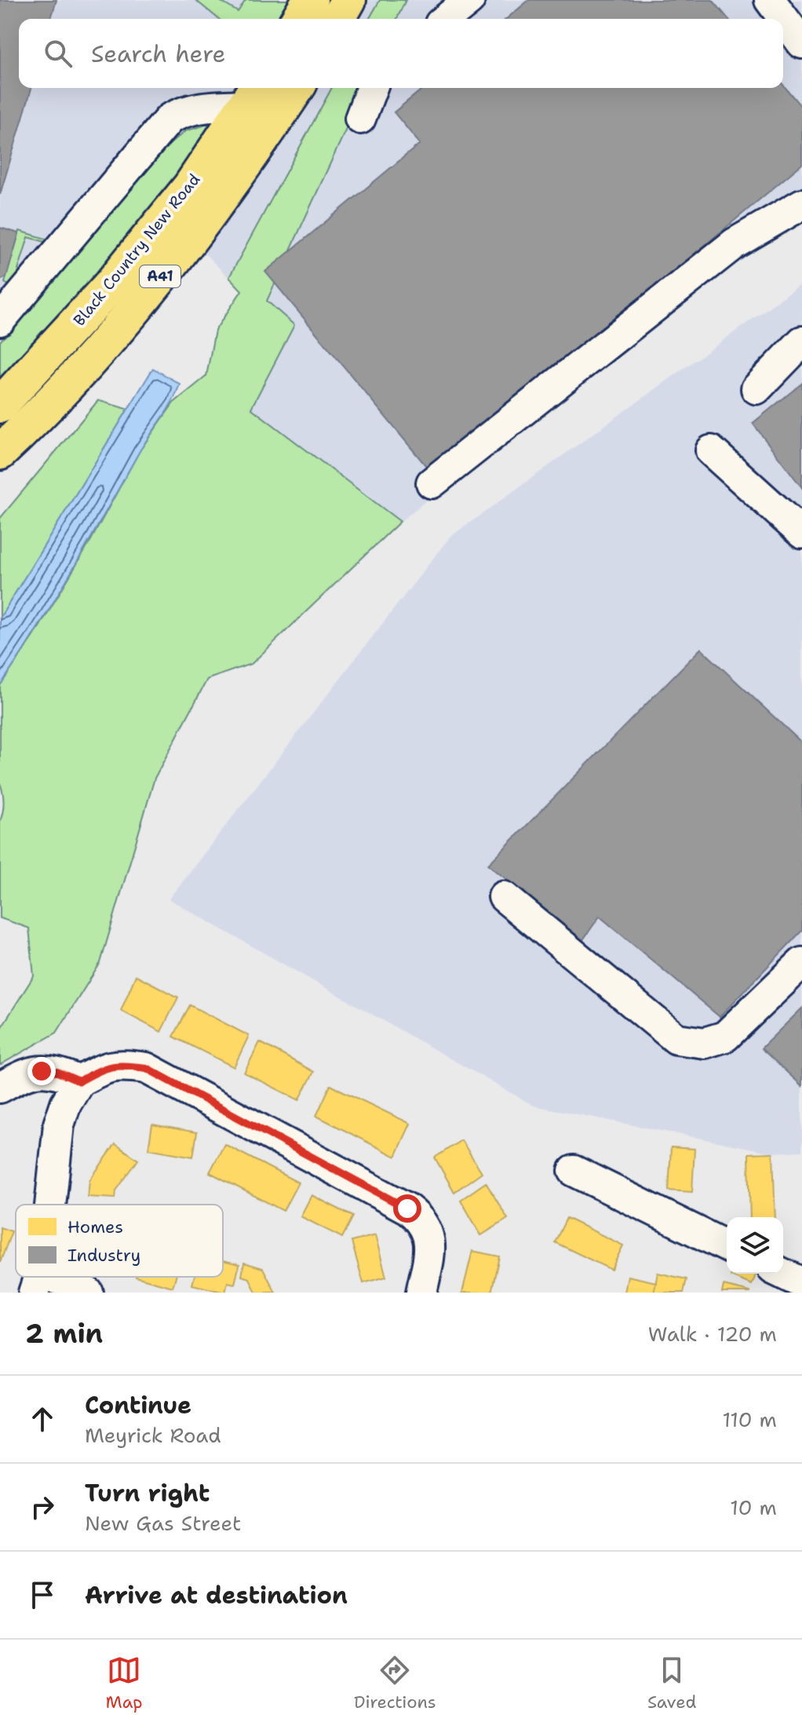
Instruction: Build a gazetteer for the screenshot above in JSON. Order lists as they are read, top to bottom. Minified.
{"streets":{"highway":["Black Country New Road","A41"]},"legend":["Homes","Industry"],"page":{"search":"Search here","heading":["2 min","Walk · 120 m"],"list":[["Continue","Meyrick Road","110 m"],["Turn right","New Gas Street","10 m"],"Arrive at destination"],"nav":["Map","Directions","Saved"]}}
